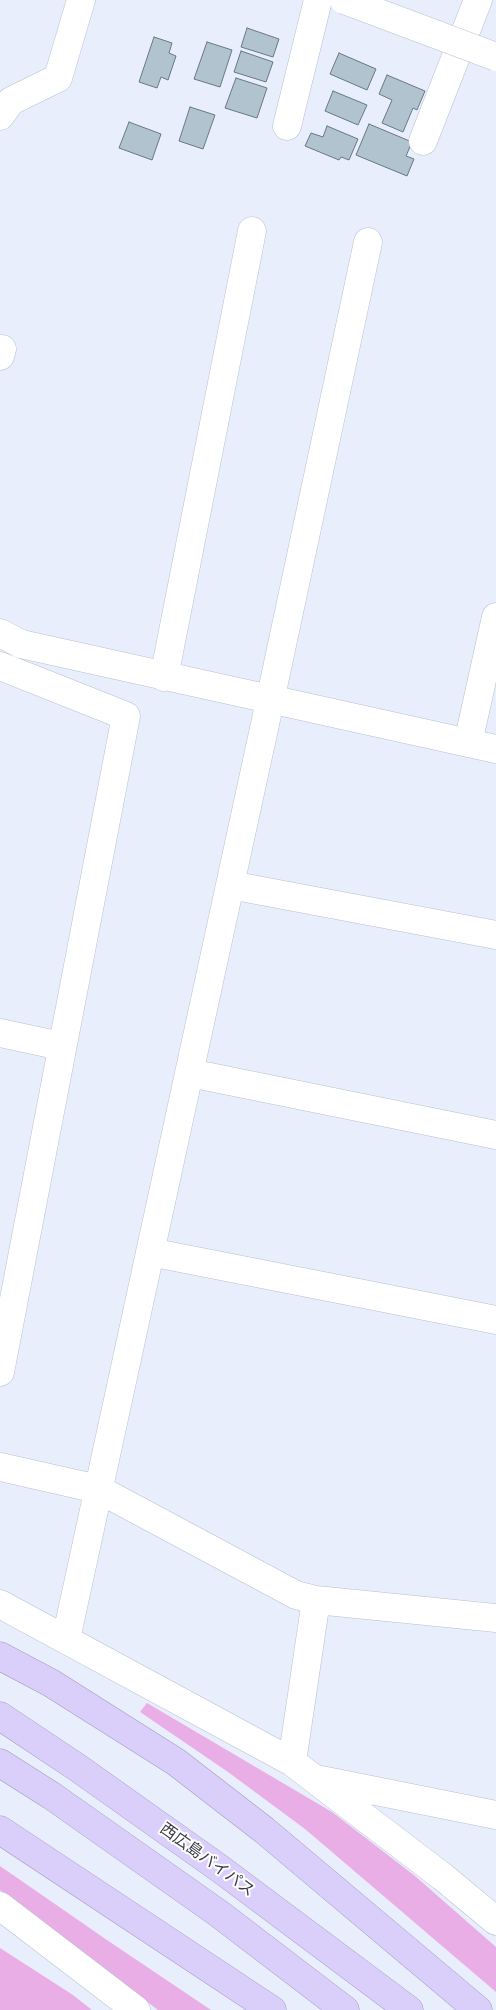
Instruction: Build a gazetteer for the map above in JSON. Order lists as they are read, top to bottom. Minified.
{"streets":{"highway":["西広島バイパス"]}}
